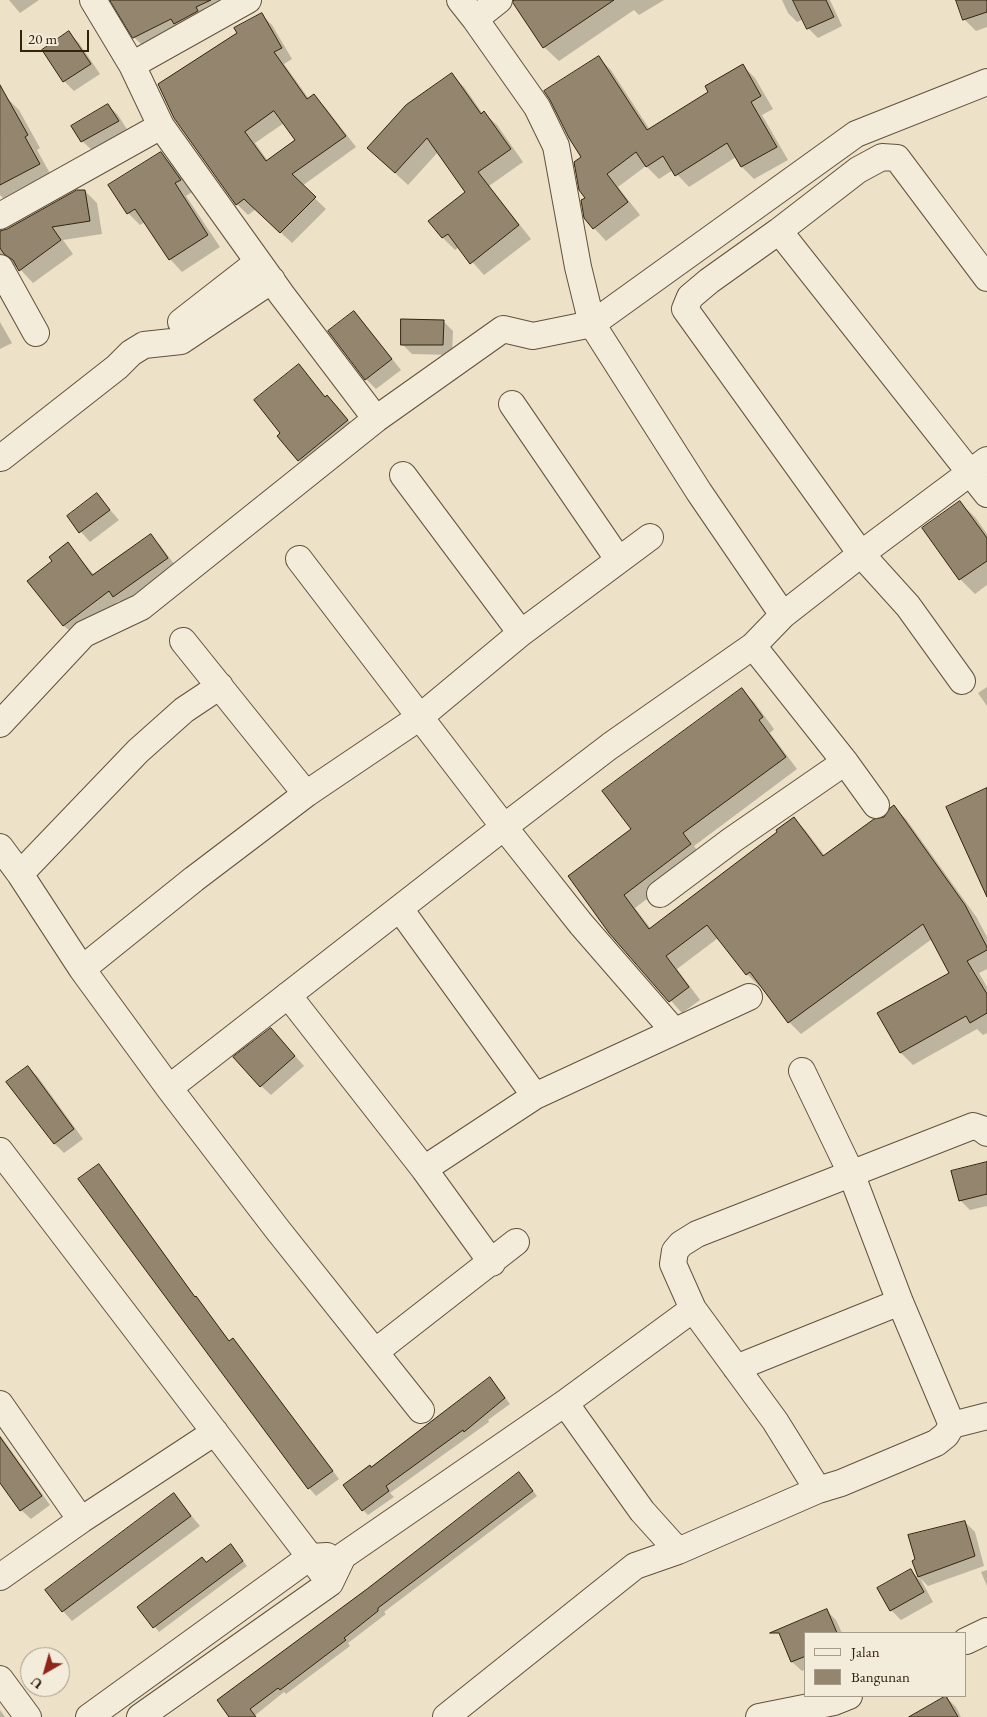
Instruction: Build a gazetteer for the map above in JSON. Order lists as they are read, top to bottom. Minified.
{"legend":["Jalan","Bangunan"],"scale_bar":"20 m","north":"bottom left"}
